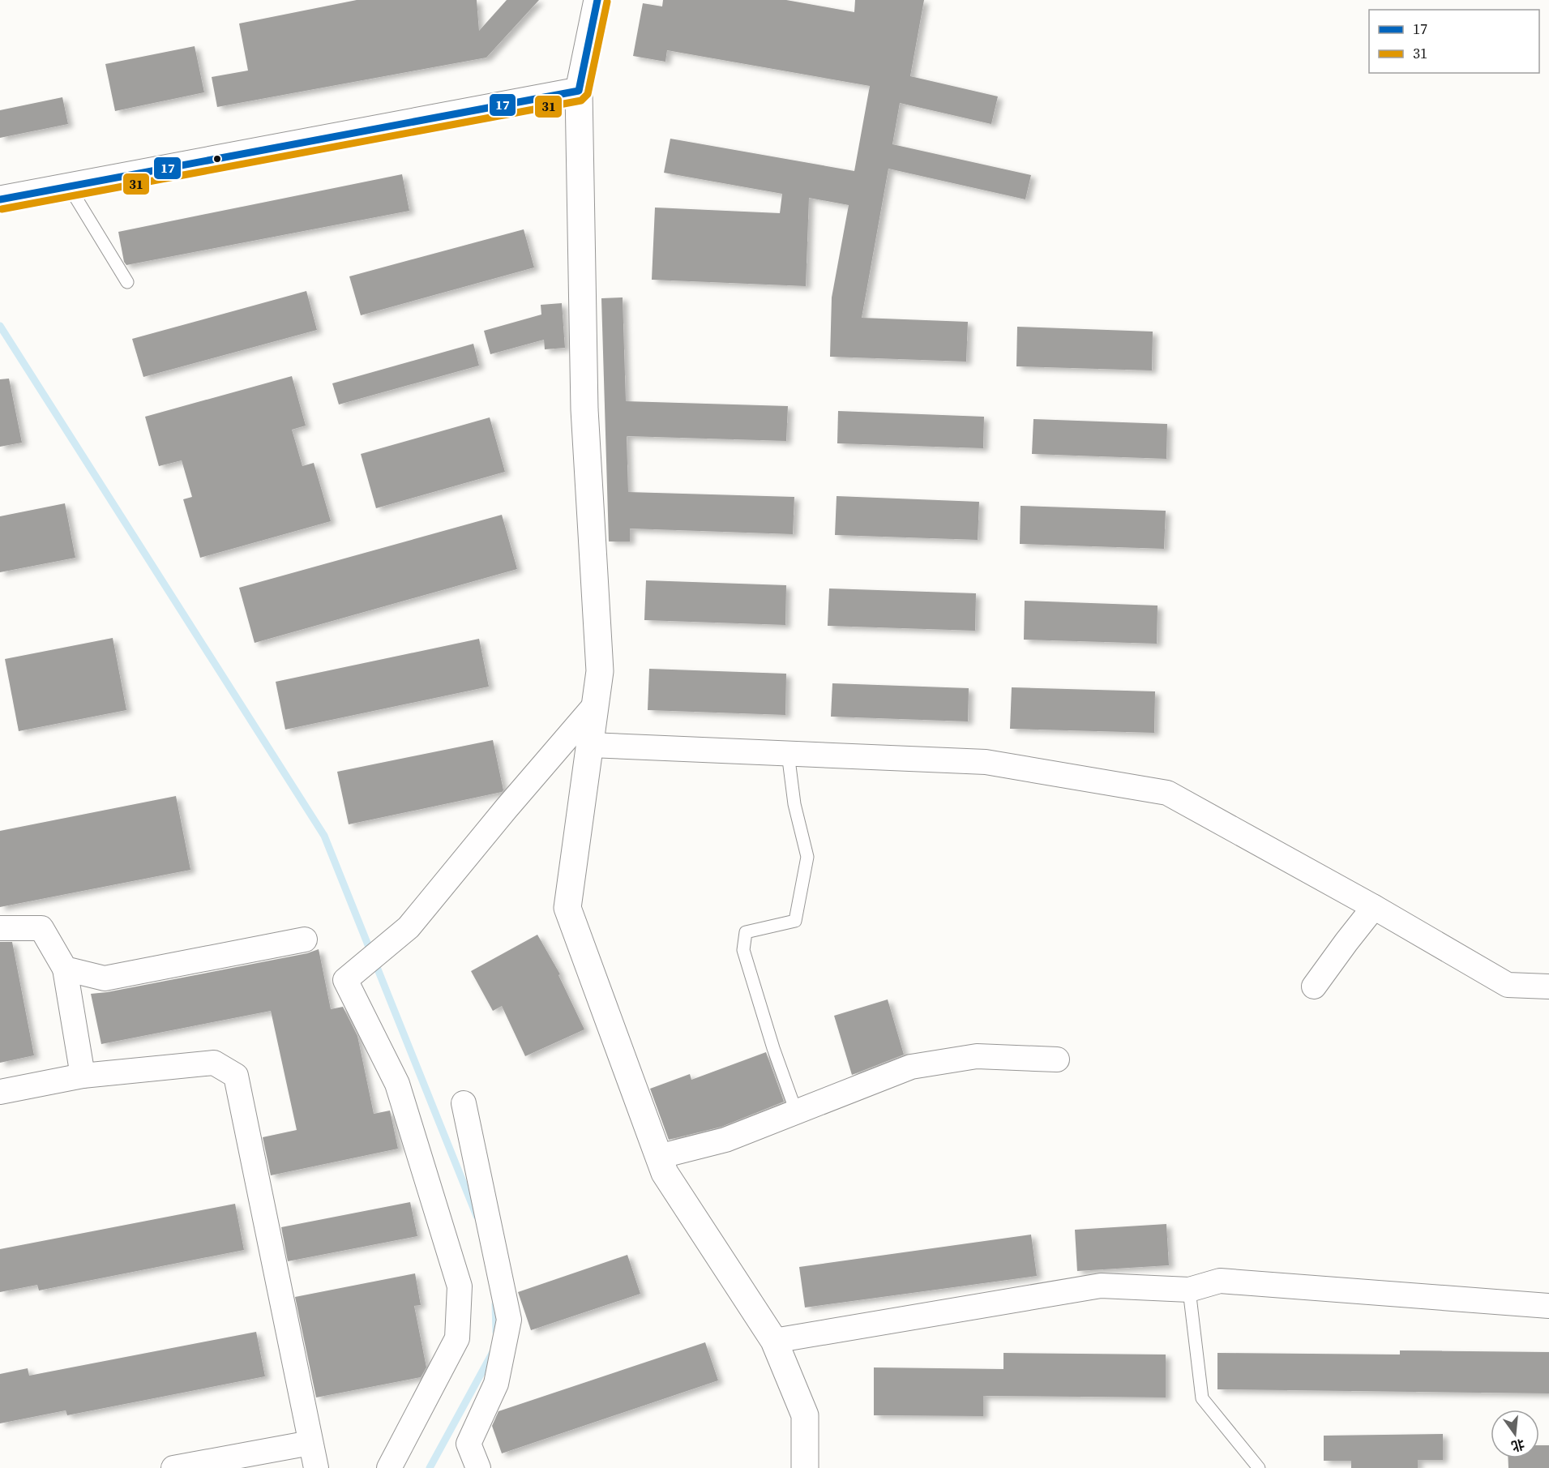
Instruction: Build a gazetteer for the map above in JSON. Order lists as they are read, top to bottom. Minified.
{"lines":["transit line 17","transit line 31"],"legend":["17","31"],"north":"bottom"}
